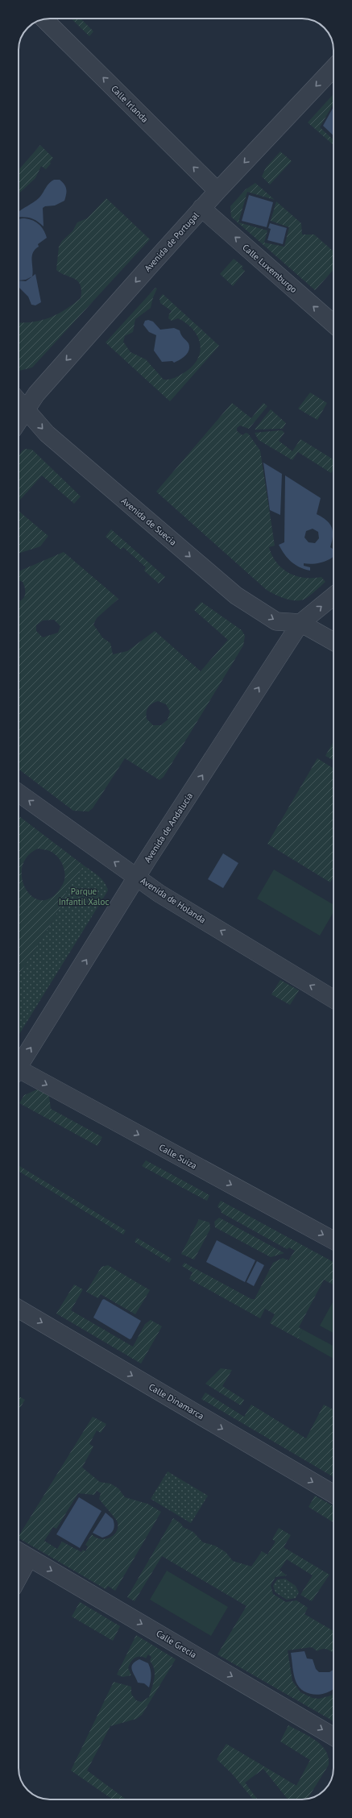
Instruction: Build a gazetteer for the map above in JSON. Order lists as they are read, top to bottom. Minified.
{"streets":{"street":["Calle Irlanda","Avenida de Portugal","Calle Luxemburgo","Avenida de Suecia","Avenida de Andalucía","Avenida de Holanda","Calle Suiza","Calle Dinamarca","Calle Grecia"]},"crossings":[["Calle Irlanda","Avenida de Portugal"],["Avenida de Portugal","Calle Luxemburgo"],["Avenida de Portugal","Avenida de Suecia"],["Avenida de Suecia","Avenida de Andalucía"],["Avenida de Andalucía","Avenida de Holanda"]],"one_way":["Calle Irlanda","Avenida de Portugal","Calle Luxemburgo","Avenida de Suecia","Avenida de Andalucía","Avenida de Holanda","Calle Suiza","Calle Dinamarca","Calle Grecia"],"parks":["Parque Infantil Xaloc"]}
